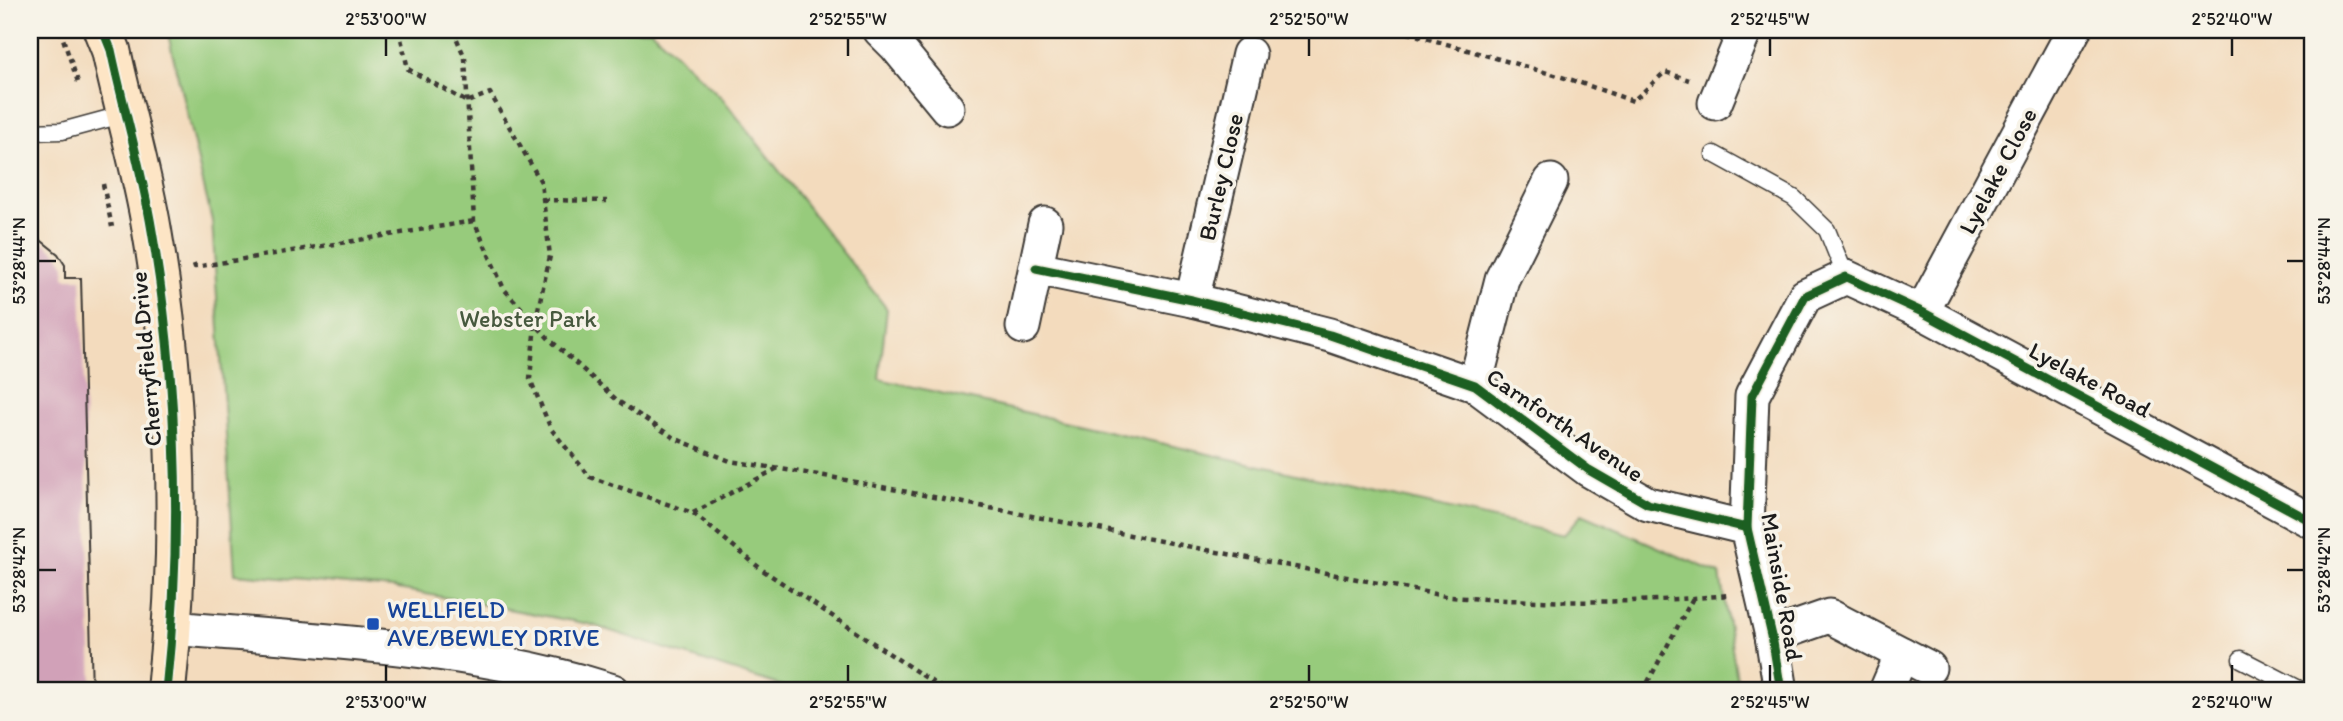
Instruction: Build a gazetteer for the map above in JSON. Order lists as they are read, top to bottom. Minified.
{"streets":{"street":["Lyelake Close","Burley Close","Cherryfield Drive","Lyelake Road","Carnforth Avenue","Mainside Road"]},"crossings":[["Lyelake Close","Lyelake Road"],["Burley Close","Carnforth Avenue"],["Lyelake Road","Mainside Road"],["Carnforth Avenue","Mainside Road"]],"parks":["Webster Park"],"places":{"transit":["WELLFIELD AVE/BEWLEY DRIVE"]},"coordinates":["2°53'00\"W","2°52'55\"W","2°52'50\"W","2°52'45\"W","2°52'40\"W","53°28'44\"N","53°28'42\"N"]}
